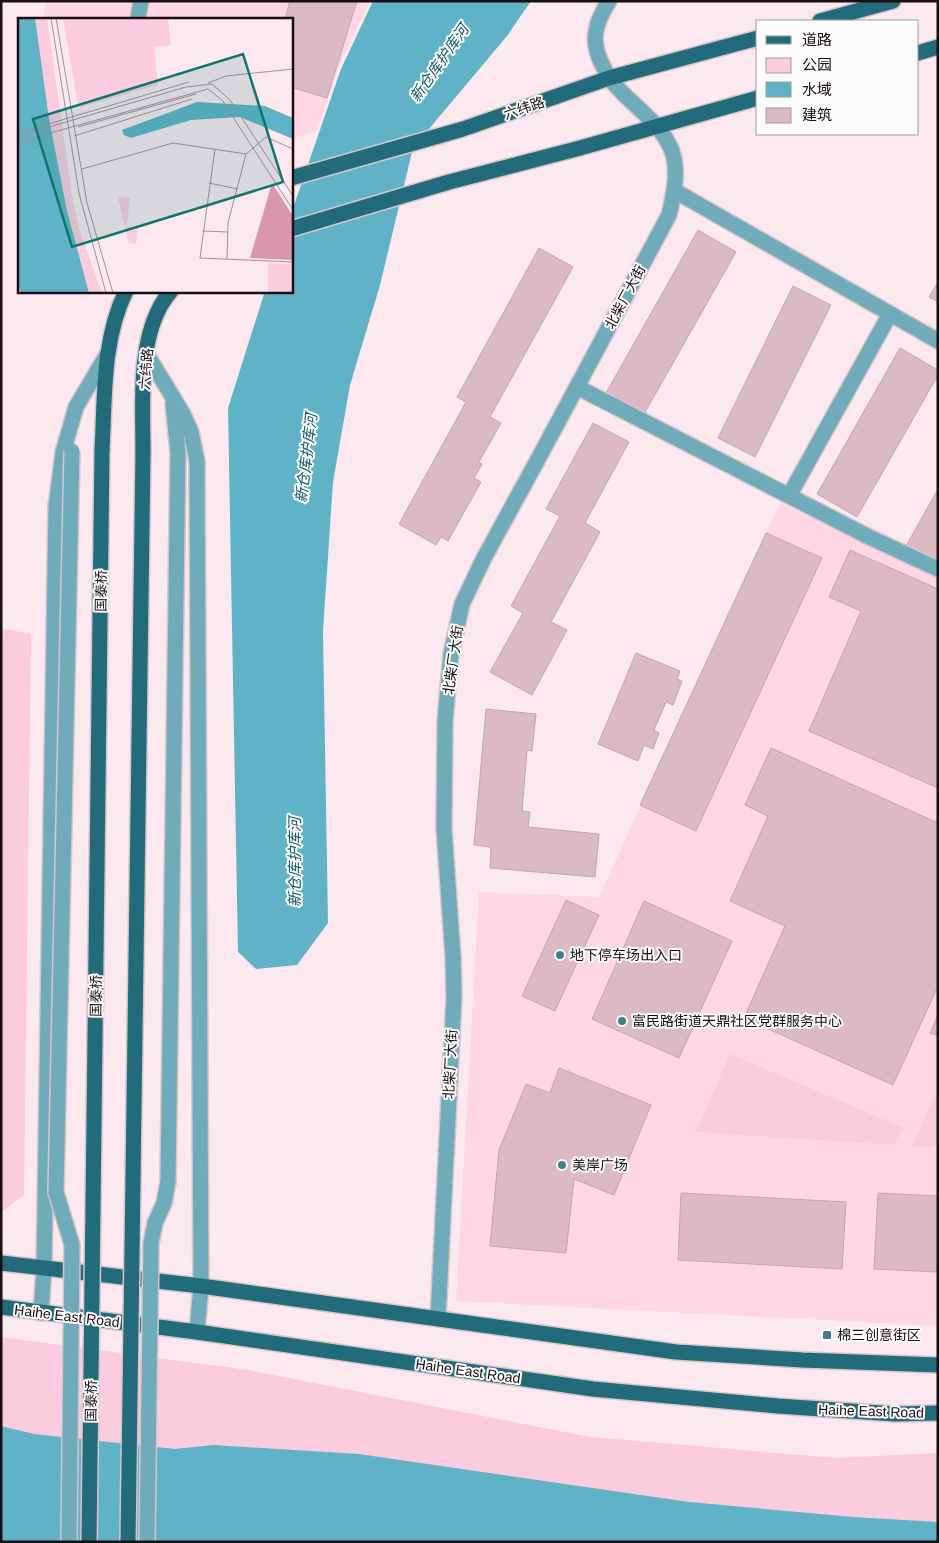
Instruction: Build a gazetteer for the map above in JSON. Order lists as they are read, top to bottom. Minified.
{"streets":{"main road":["六纬路","国泰桥","Haihe East Road"],"street":["北柴厂大街"]},"crossings":[["六纬路","北柴厂大街"]],"water":["新仓库护库河"],"places":{"other":["地下停车场出入口","富民路街道天鼎社区党群服务中心","美岸广场"],"transit":["棉三创意街区"]},"legend":["道路","公园","水域","建筑"]}
